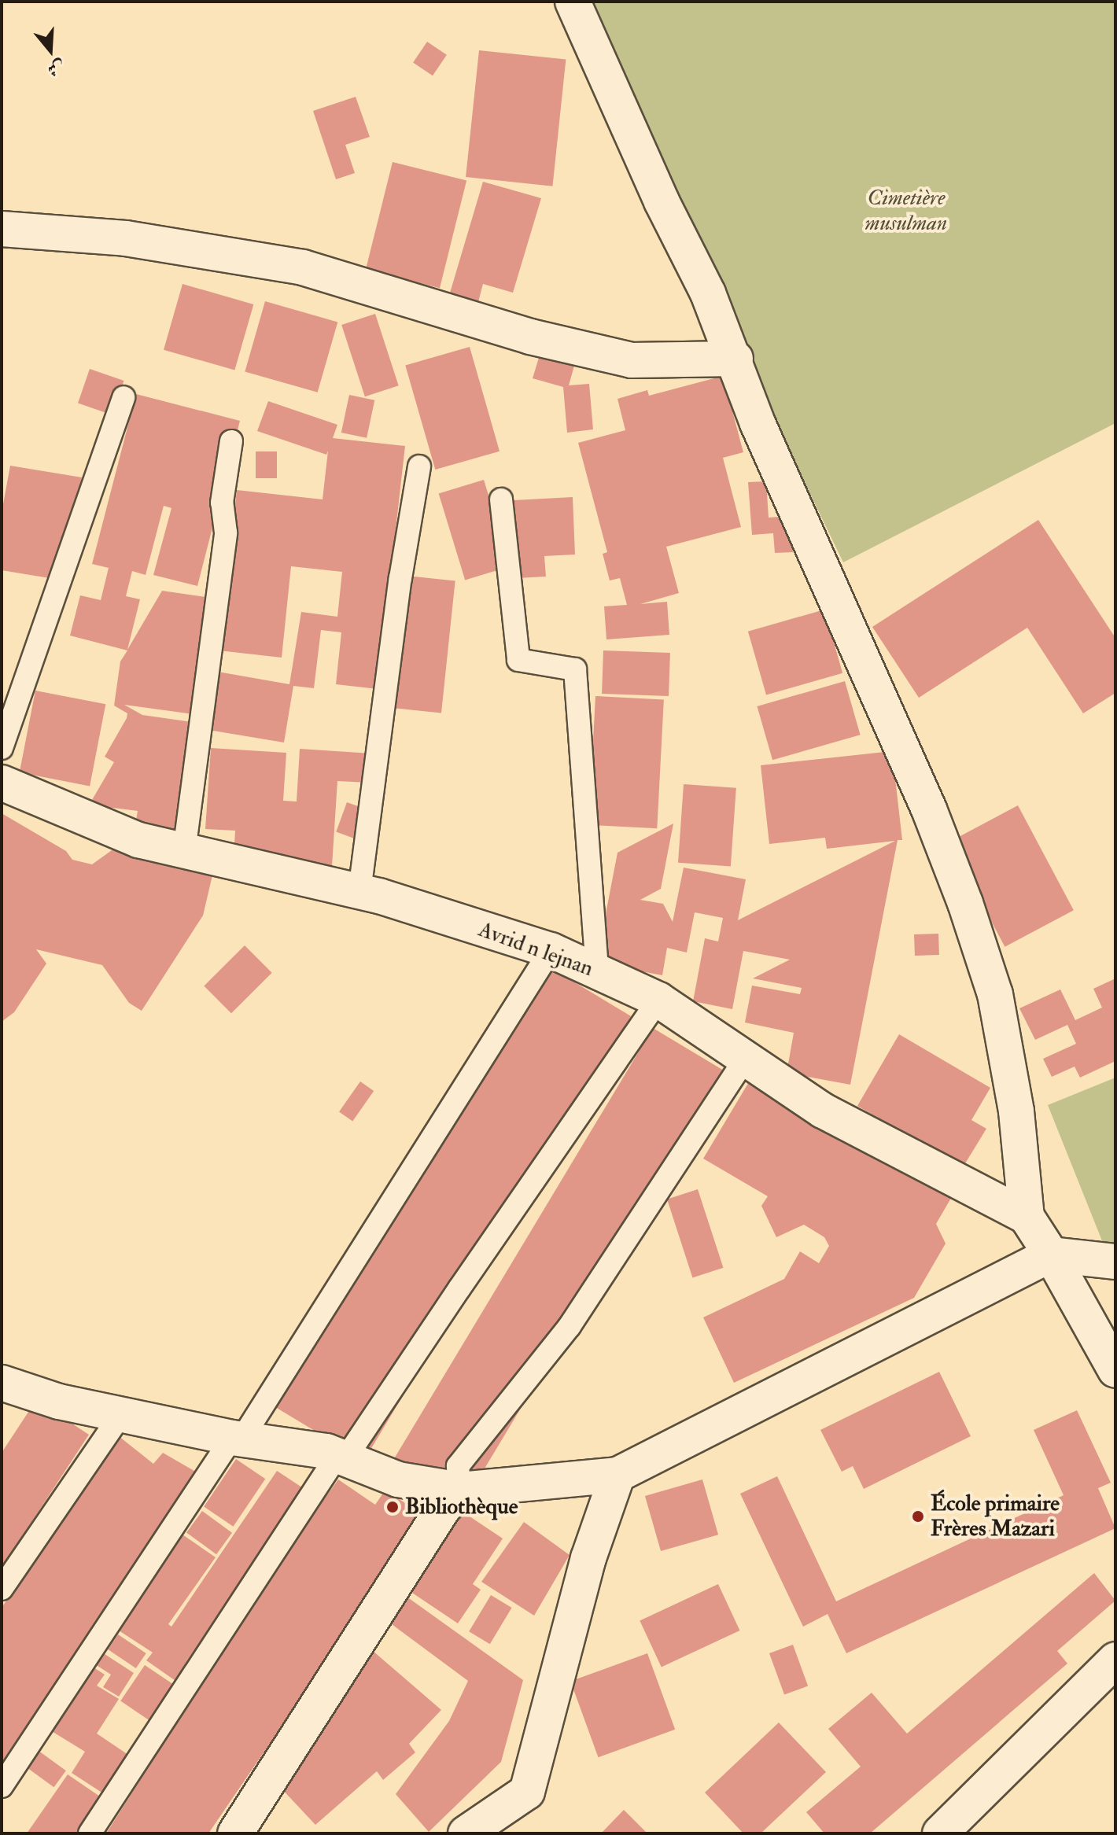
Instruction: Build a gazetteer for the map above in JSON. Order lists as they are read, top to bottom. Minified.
{"streets":{"street":["Avrid n lejnan"]},"parks":["Cimetière musulman"],"places":["Bibliothèque","École primaire Frères Mazari"],"north":"bottom"}
